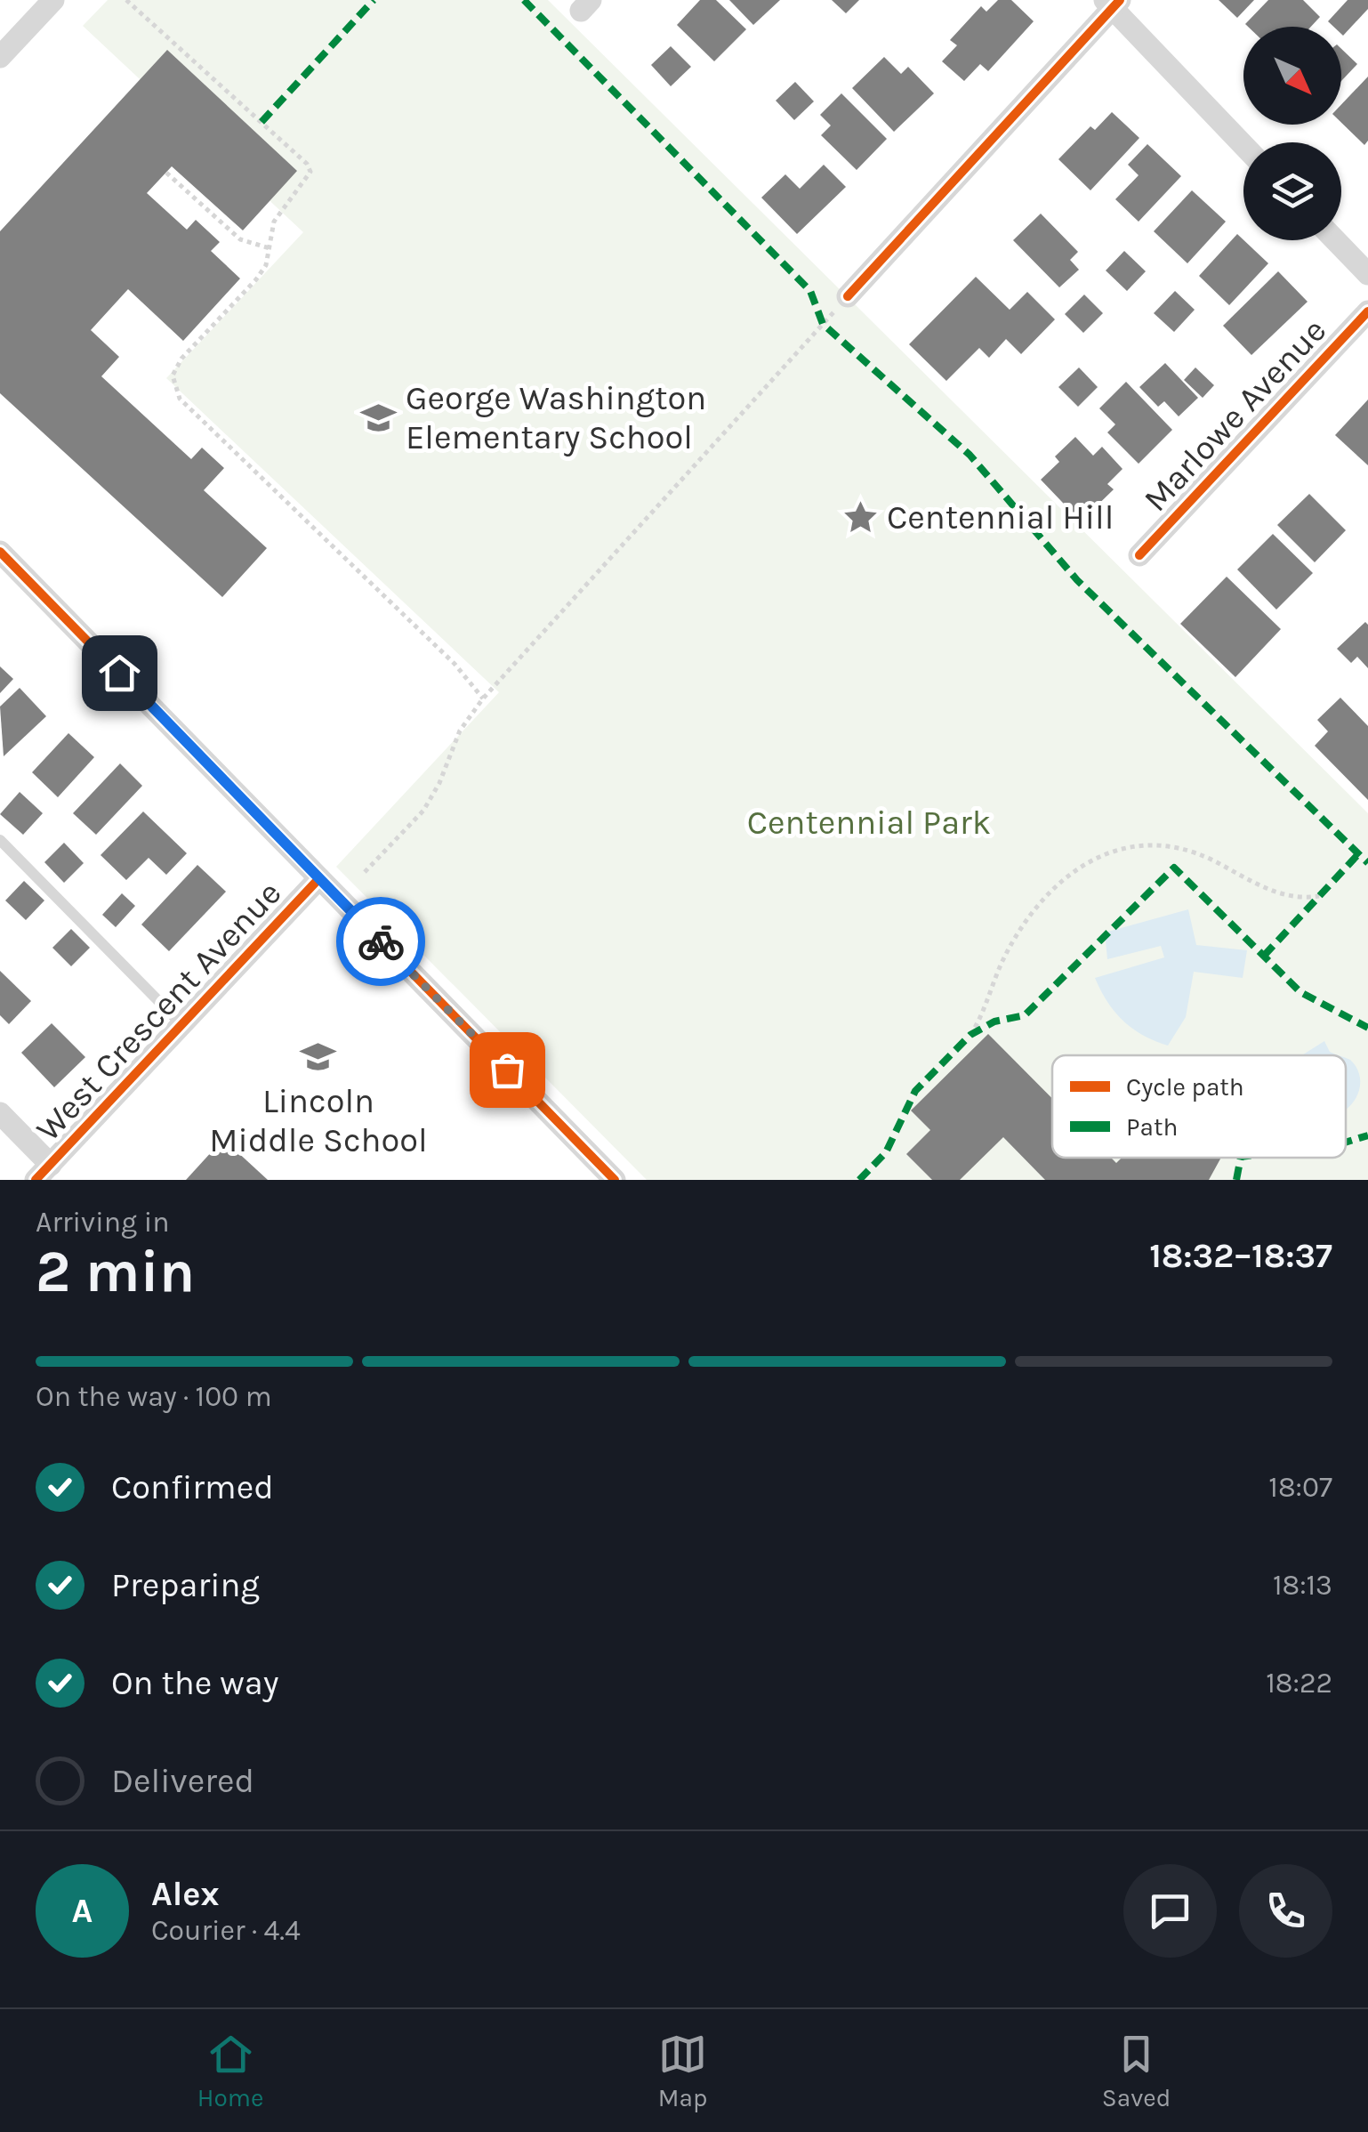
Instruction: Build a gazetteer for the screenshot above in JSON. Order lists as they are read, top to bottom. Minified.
{"streets":{"street":["Marlowe Avenue","West Crescent Avenue"]},"parks":["Centennial Park"],"places":{"school or university":["George Washington Elementary School","Lincoln Middle School"],"place":["Centennial Hill"]},"legend":["Cycle path","Path"],"north":"bottom right","page":{"heading":["2 min","Arriving in","18:32–18:37"],"panel":["Alex","Courier · 4.4"],"bar":"On the way · 100 m","list":[["Confirmed","18:07"],["Preparing","18:13"],["On the way","18:22"],"Delivered"],"round":"A","tabs":["Home","Map","Saved"]}}
